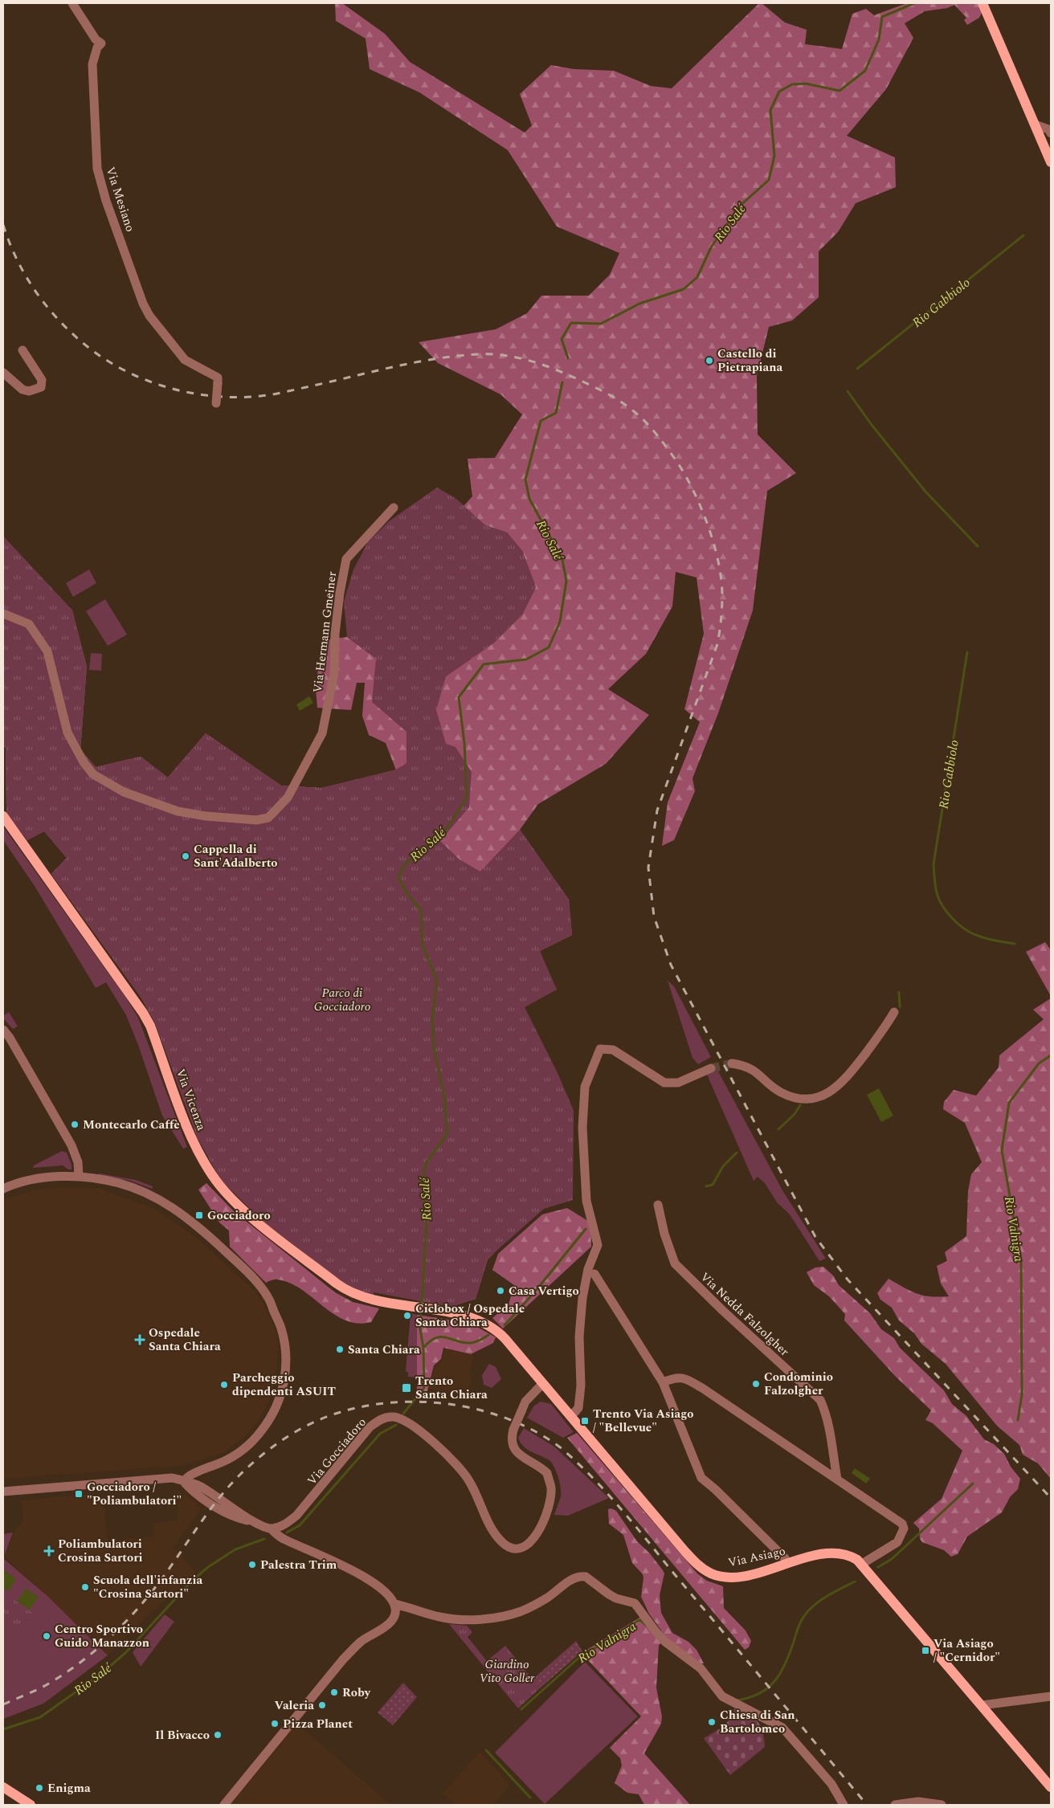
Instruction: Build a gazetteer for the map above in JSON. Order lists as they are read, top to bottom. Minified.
{"streets":{"main road":["Via Vicenza","Via Asiago"],"street":["Via Mesiano","Via Hermann Gmeiner","Via Nedda Falzolgher","Via Gocciadoro"]},"crossings":[["Via Vicenza","Via Asiago"],["Via Gocciadoro","Via Asiago"]],"water":["Rio Salé","Rio Gabbiolo","Rio Valnigra"],"parks":["Parco di Gocciadoro","Giardino Vito Goller"],"places":{"other":["Castello di Pietrapiana","Cappella di Sant'Adalberto","Montecarlo Caffè","Casa Vertigo","Ciclobox / Ospedale Santa Chiara","Santa Chiara","Condominio Falzolgher","Parcheggio dipendenti ASUIT","Palestra Trim","Scuola dell'infanzia \"Crosina Sartori\"","Centro Sportivo Guido Manazzon","Roby","Valeria","Chiesa di San Bartolomeo","Pizza Planet","Il Bivacco","Enigma"],"transit":["Gocciadoro","Trento Santa Chiara","Trento Via Asiago / \"Bellevue\"","Gocciadoro / \"Poliambulatori\"","Via Asiago / \"Cernidor\""],"health":["Ospedale Santa Chiara","Poliambulatori Crosina Sartori"]}}
